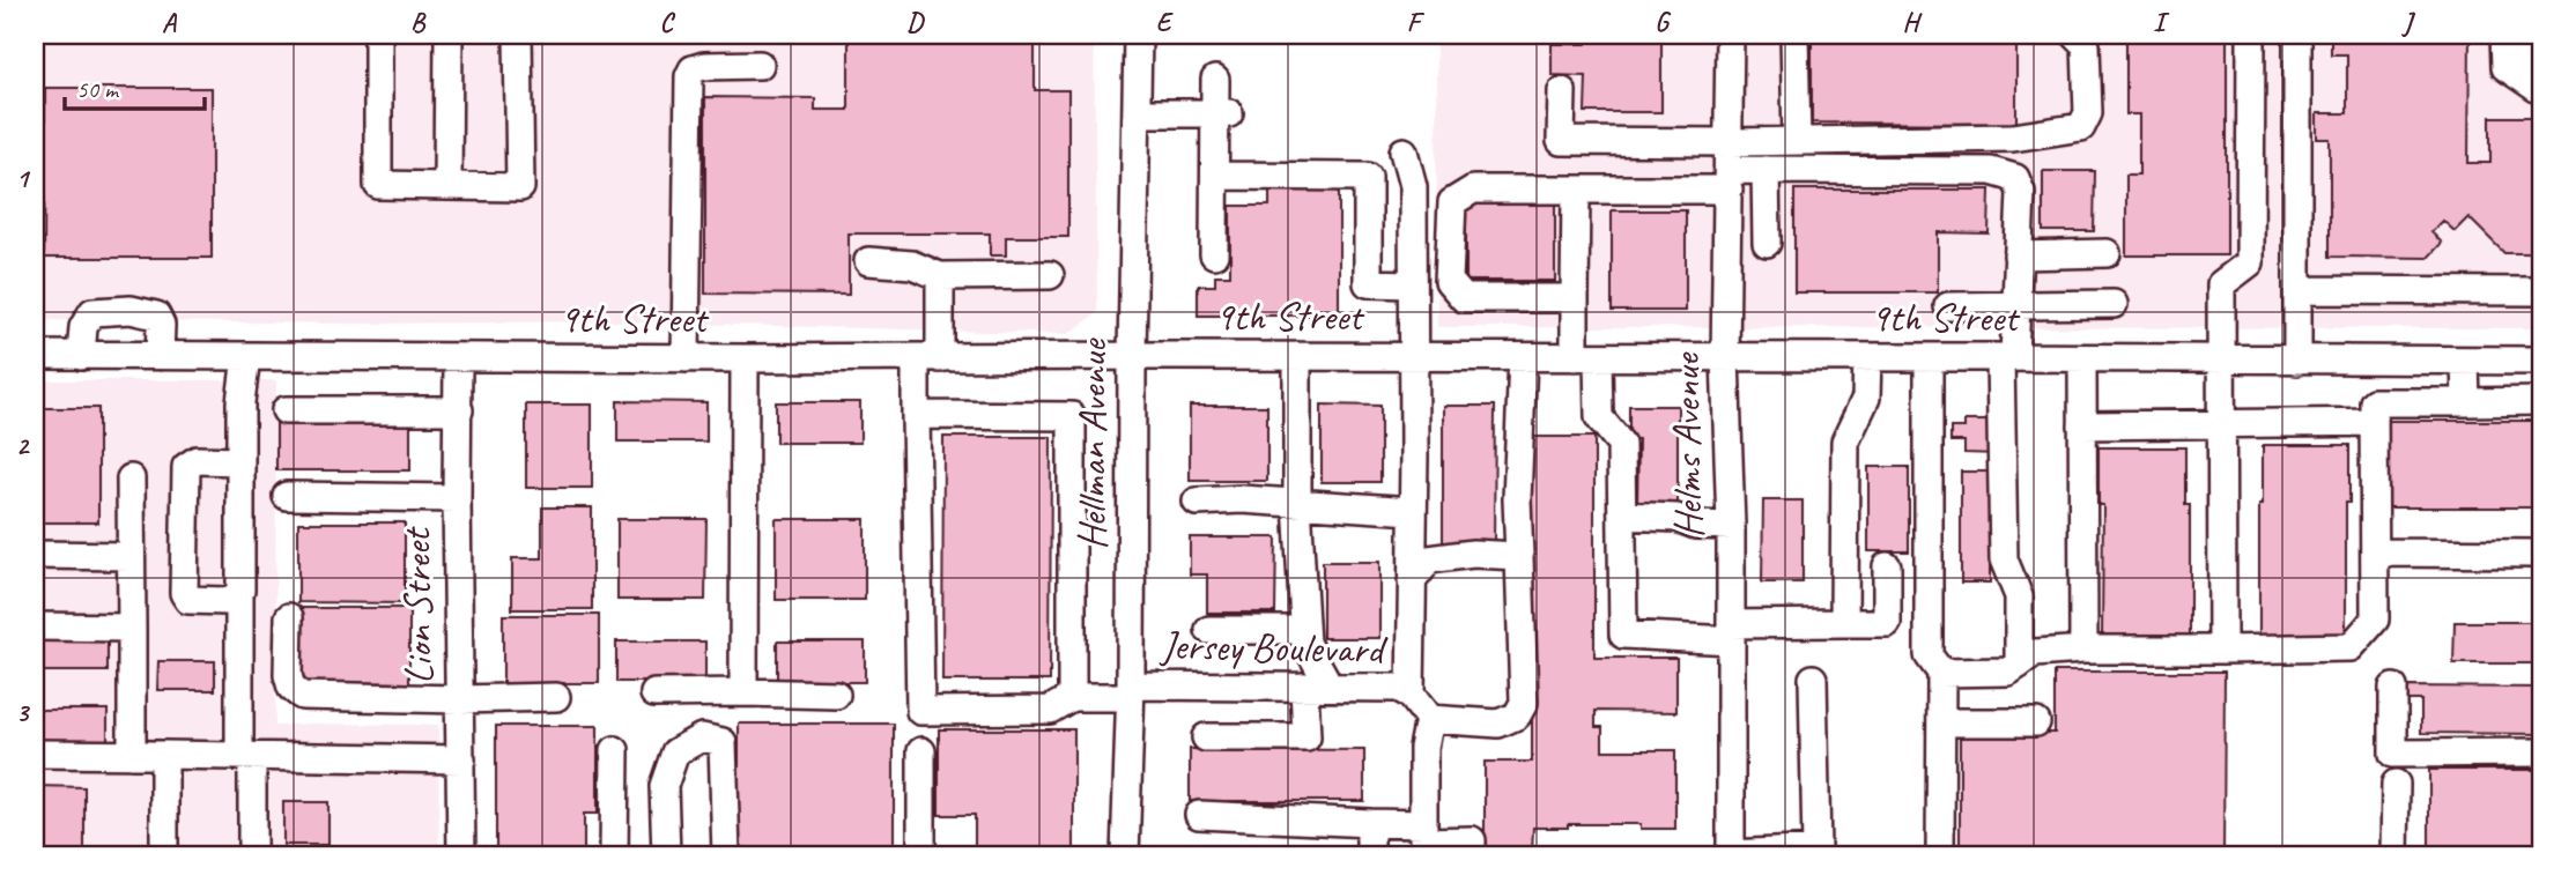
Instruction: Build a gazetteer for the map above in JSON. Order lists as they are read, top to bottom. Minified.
{"streets":{"street":["9th Street","Hellman Avenue","Helms Avenue","Lion Street","Jersey Boulevard"]},"crossings":[["9th Street","Hellman Avenue"],["9th Street","Helms Avenue"],["9th Street","Lion Street"],["Hellman Avenue","Jersey Boulevard"]],"scale_bar":"50 m","grid":{"columns":["A","B","C","D","E","F","G","H","I","J"],"rows":["1","2","3"]}}
